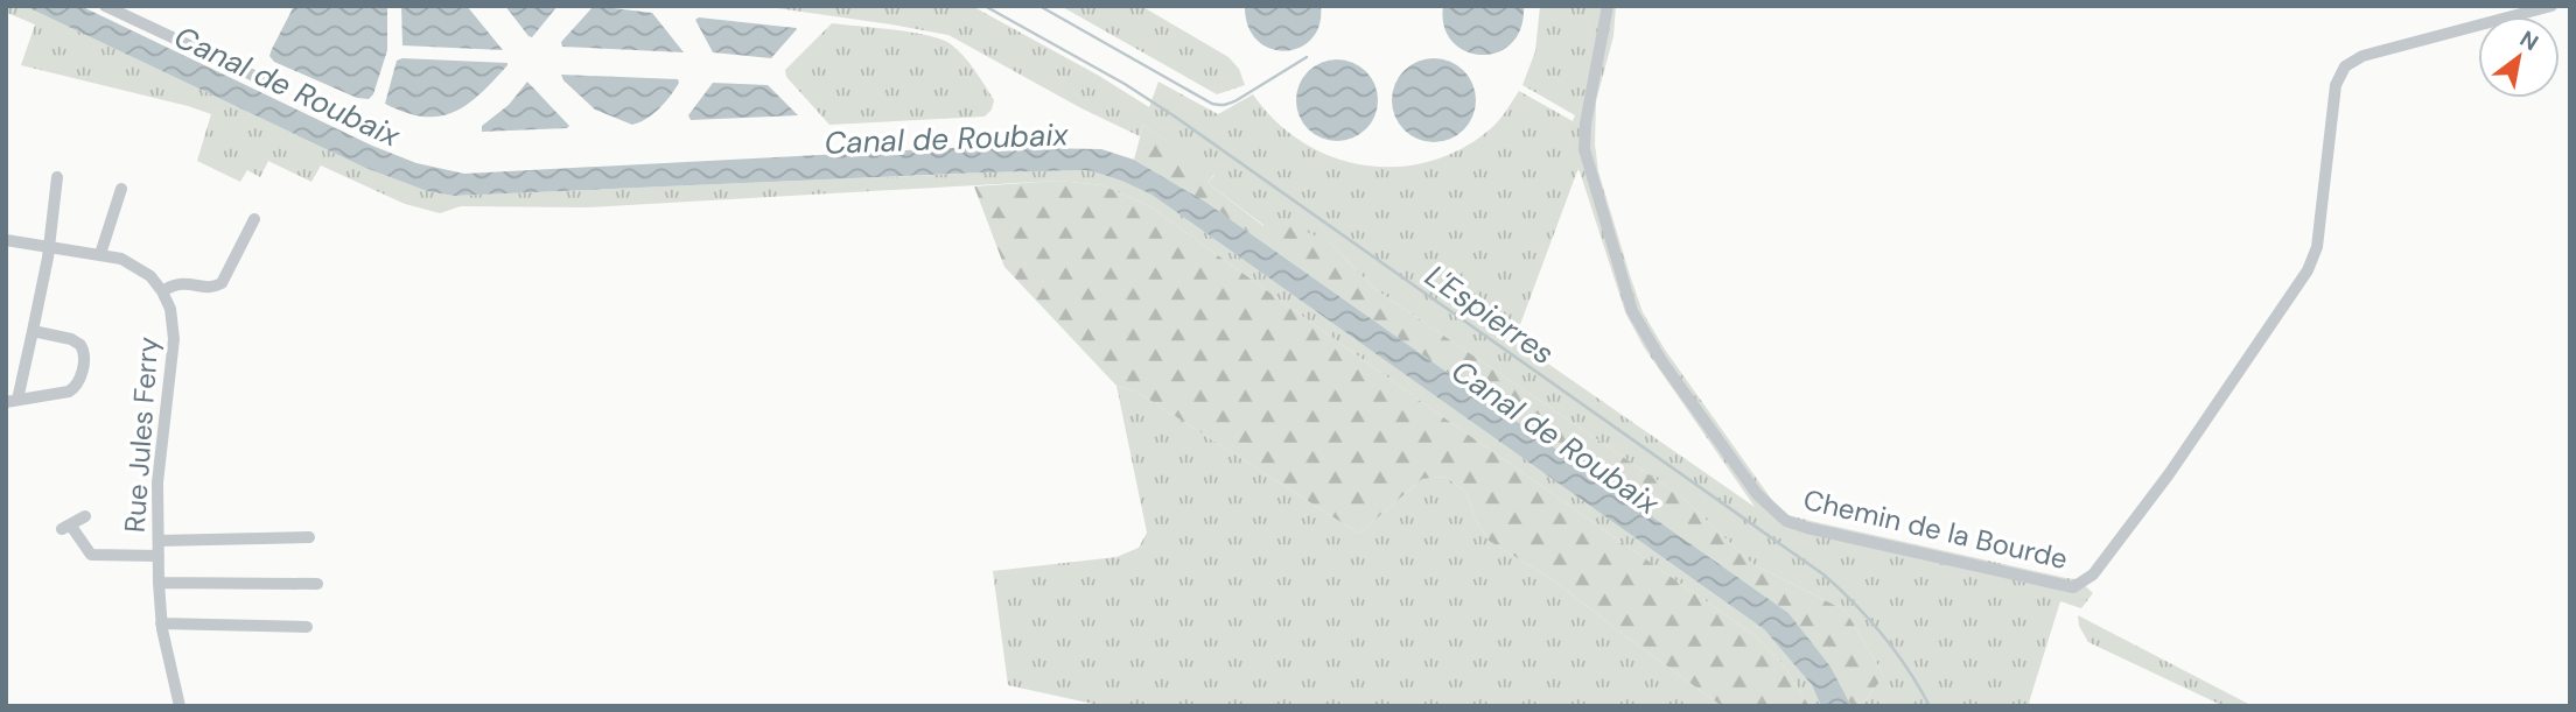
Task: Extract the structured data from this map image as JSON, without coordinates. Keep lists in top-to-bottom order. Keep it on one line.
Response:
{"streets":{"street":["Rue Jules Ferry","Chemin de la Bourde"]},"water":["Canal de Roubaix","L'Espierres"],"north":"top right"}
